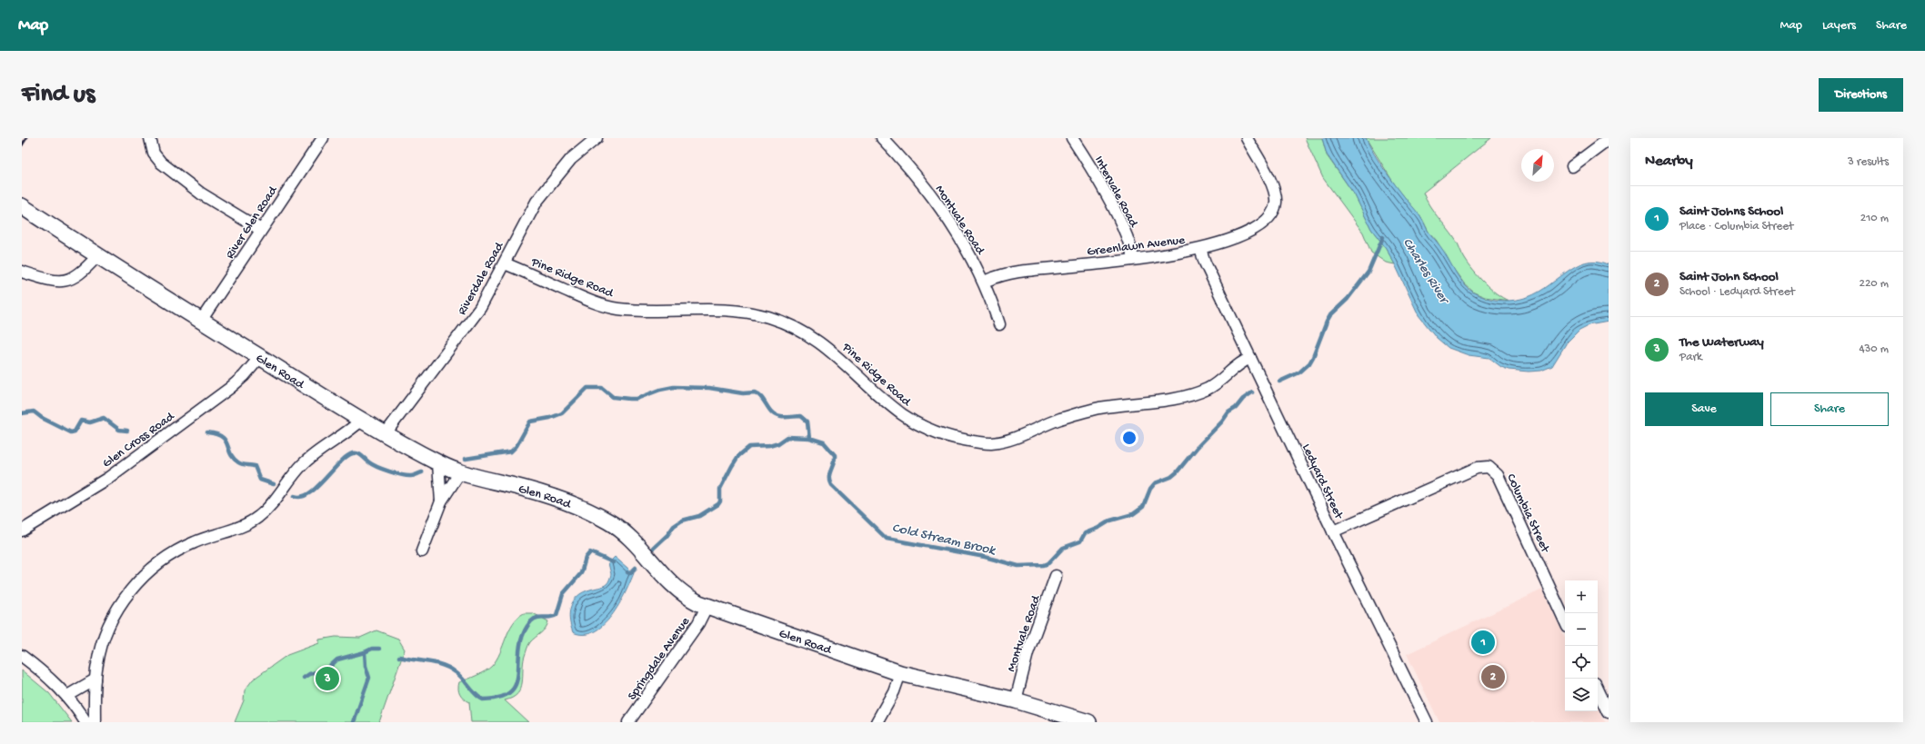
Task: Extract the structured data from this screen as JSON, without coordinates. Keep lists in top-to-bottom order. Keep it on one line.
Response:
{"streets":{"street":["Intervale Road","Montvale Road","River Glen Road","Greenlawn Avenue","Pine Ridge Road","Riverdale Road","Glen Road","Glen Cross Road","Ledyard Street","Columbia Street","Springdale Avenue"]},"crossings":[["Intervale Road","Greenlawn Avenue"],["Montvale Road","Greenlawn Avenue"],["Montvale Road","Glen Road"],["River Glen Road","Glen Road"],["Greenlawn Avenue","Ledyard Street"],["Pine Ridge Road","Riverdale Road"],["Pine Ridge Road","Ledyard Street"],["Riverdale Road","Glen Road"],["Glen Road","Glen Cross Road"],["Glen Road","Springdale Avenue"],["Ledyard Street","Columbia Street"]],"water":["Charles River","Cold Stream Brook"],"north":"top right","page":{"header":"Map","nav":["Map","Layers","Share"],"buttons":["Directions",["Save","Share"]],"title":"Find us","heading":["Nearby","3 results"],"list":[{"mark":"1","name":"Saint Johns School","note":"Place · Columbia Street","value":"210 m"},{"mark":"2","name":"Saint John School","note":"School · Ledyard Street","value":"220 m"},{"mark":"3","name":"The Waterway","note":"Park","value":"430 m"}],"map_buttons":["+","−"],"pins":["1","2","3"]}}
